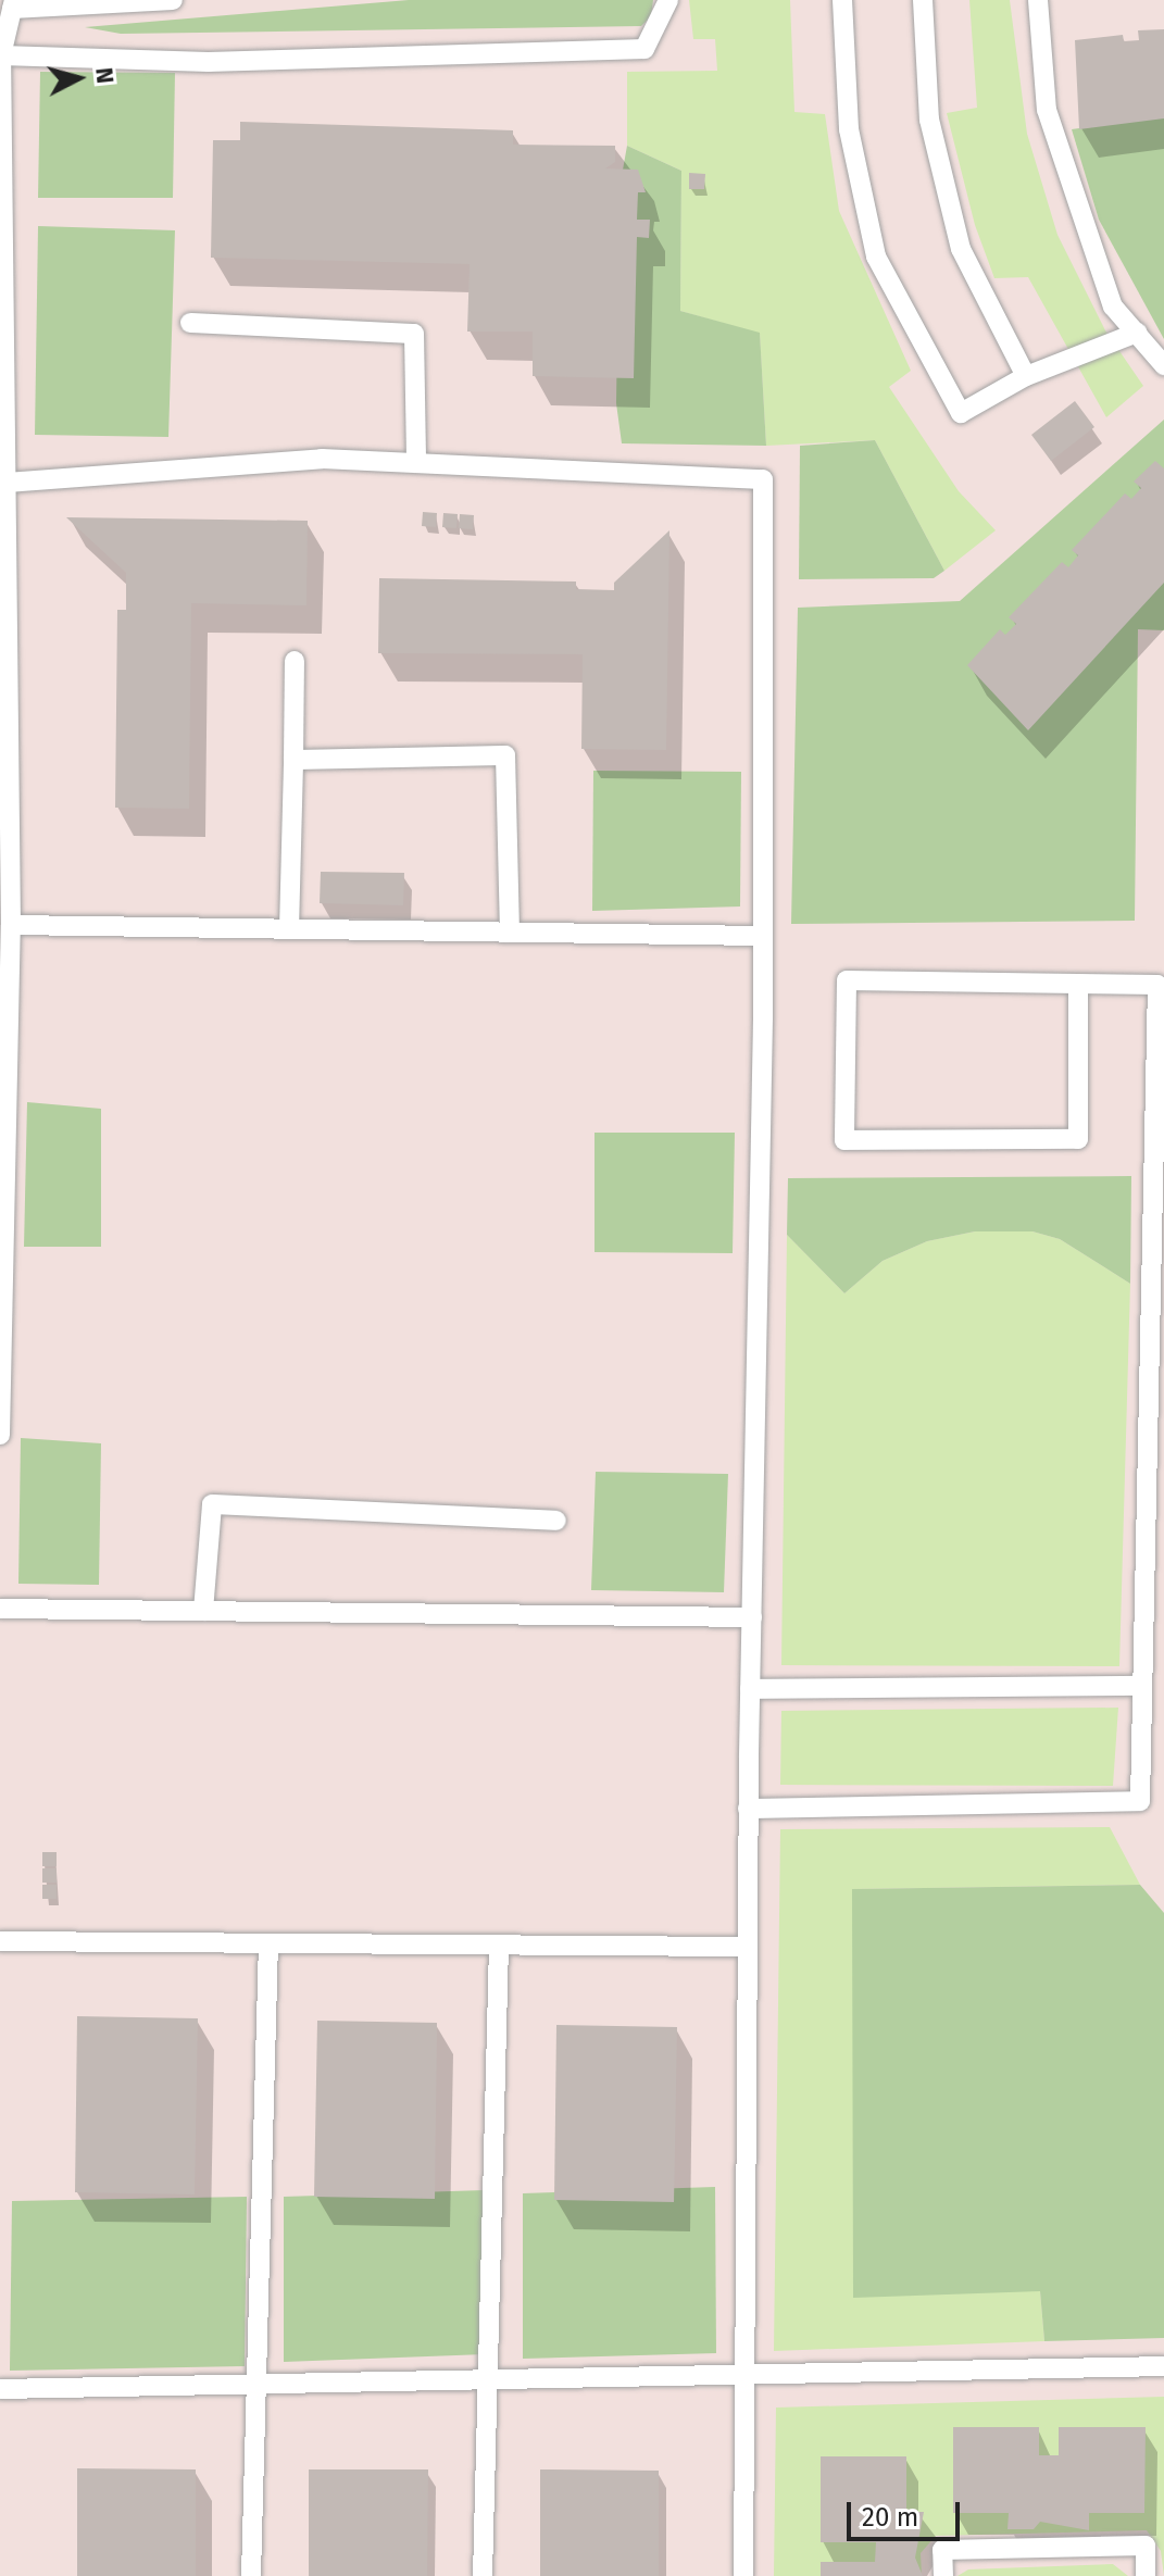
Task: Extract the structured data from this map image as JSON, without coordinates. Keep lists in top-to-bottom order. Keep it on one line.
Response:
{"scale_bar":"20 m","north":"right"}
